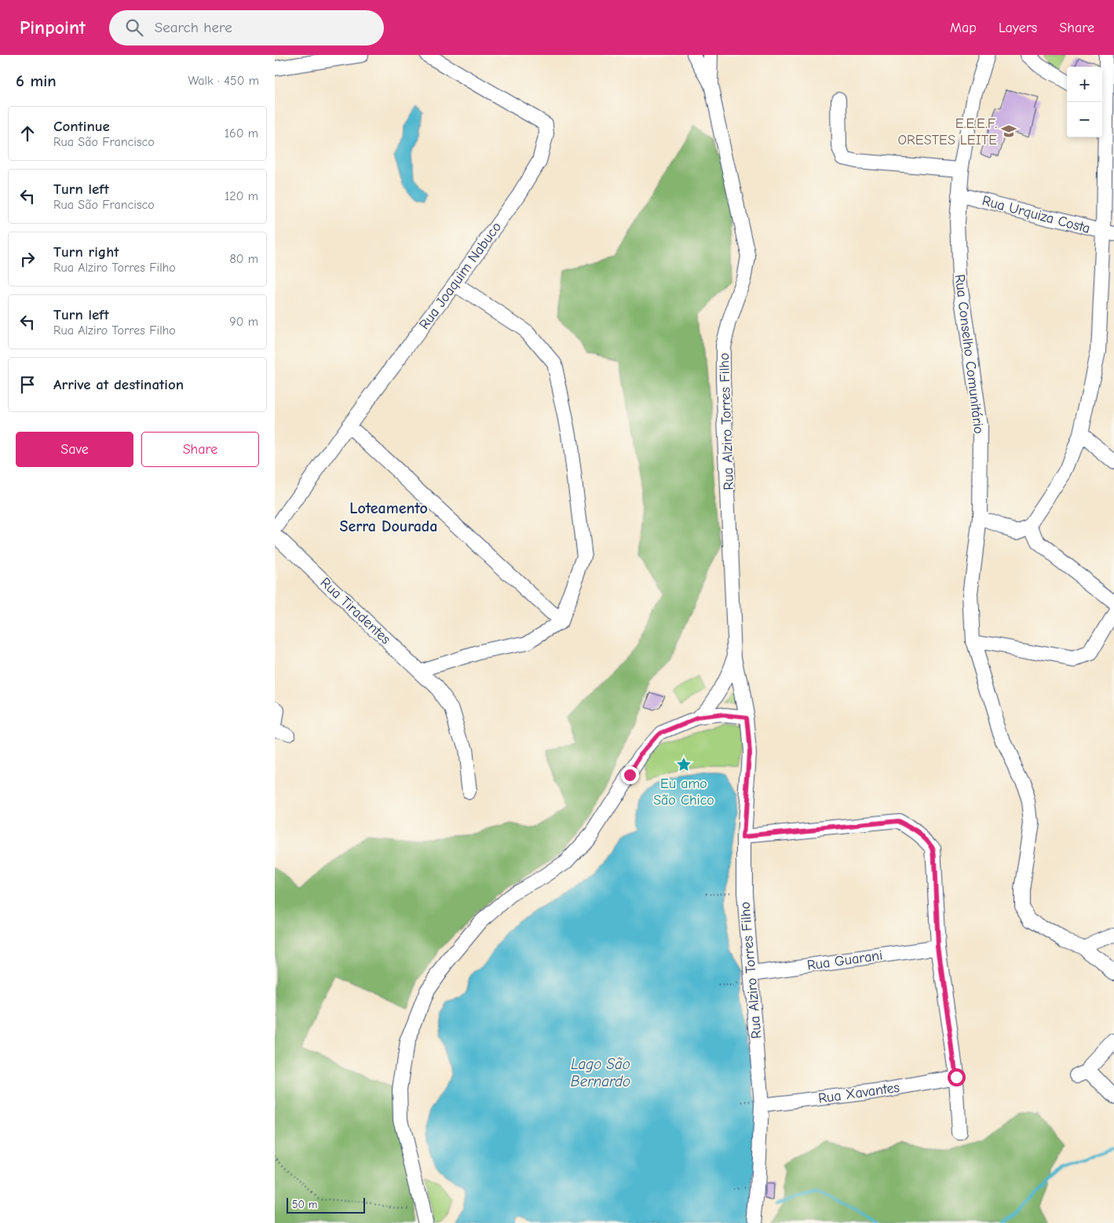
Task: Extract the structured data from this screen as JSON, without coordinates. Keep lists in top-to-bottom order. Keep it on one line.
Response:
{"streets":{"street":["Rua Urquiza Costa","Rua Joaquim Nabuco","Rua Conselho Comunitário","Rua Alziro Torres Filho","Rua Tiradentes","Rua Guarani","Rua Xavantes"]},"crossings":[["Rua Urquiza Costa","Rua Conselho Comunitário"],["Rua Alziro Torres Filho","Rua Guarani"],["Rua Alziro Torres Filho","Rua Xavantes"]],"districts":["Loteamento Serra Dourada"],"water":["Lago São Bernardo"],"places":{"school or university":["E.E.E.F. ORESTES LEITE"],"place":["Eu amo São Chico"]},"scale_bar":"50 m","page":{"header":"Pinpoint","search":"Search here","nav":["Map","Layers","Share"],"heading":["6 min","Walk · 450 m"],"map_buttons":["+","−"],"list":[["Continue","Rua São Francisco","160 m"],["Turn left","Rua São Francisco","120 m"],["Turn right","Rua Alziro Torres Filho","80 m"],["Turn left","Rua Alziro Torres Filho","90 m"],"Arrive at destination"],"buttons":["Save","Share"],"scale":"50 m"}}
